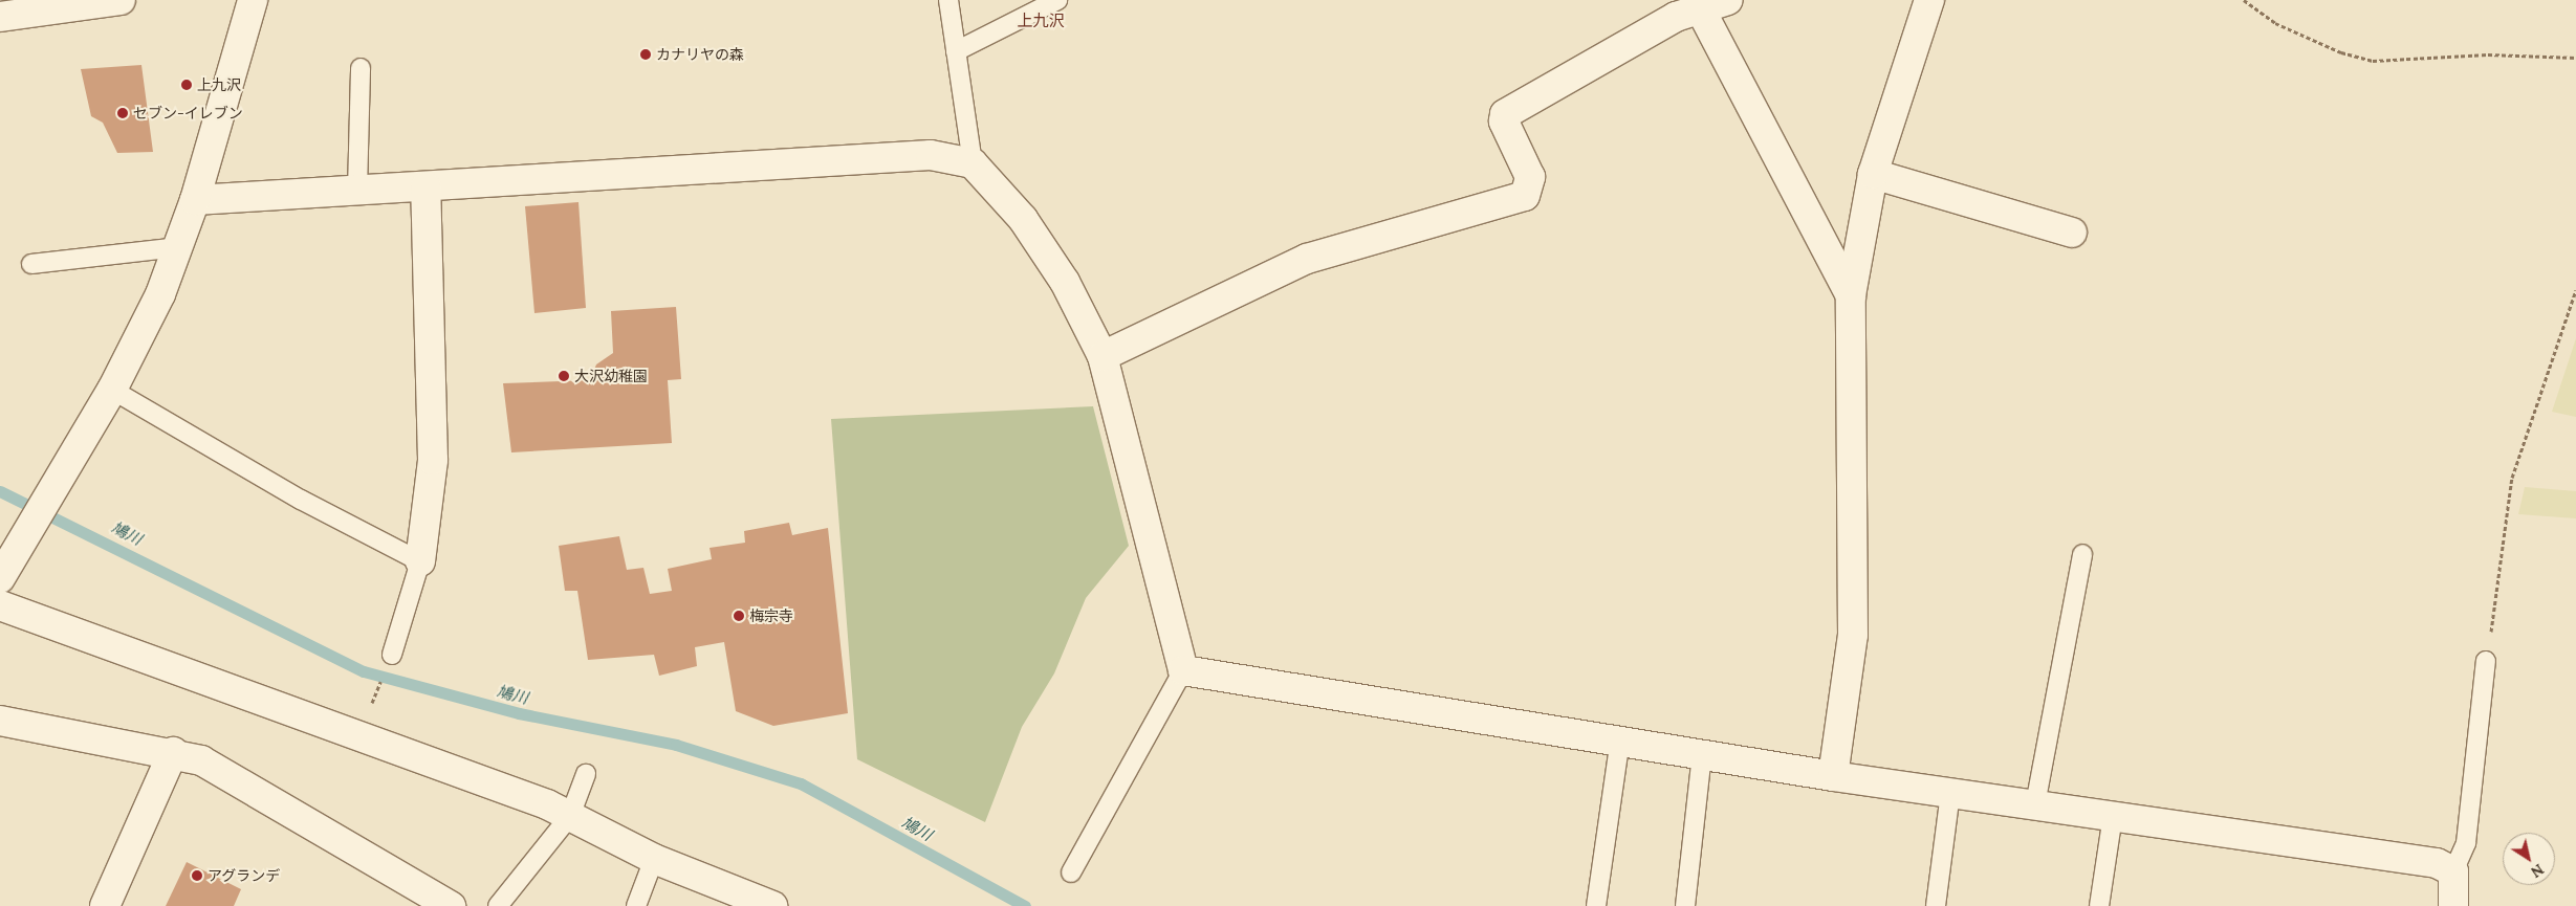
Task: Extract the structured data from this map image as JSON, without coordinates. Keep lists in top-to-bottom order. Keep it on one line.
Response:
{"districts":["上九沢"],"water":["鳩川"],"places":["カナリヤの森","上九沢","セブン-イレブン","大沢幼稚園","梅宗寺","アグランデ"],"north":"bottom right"}
